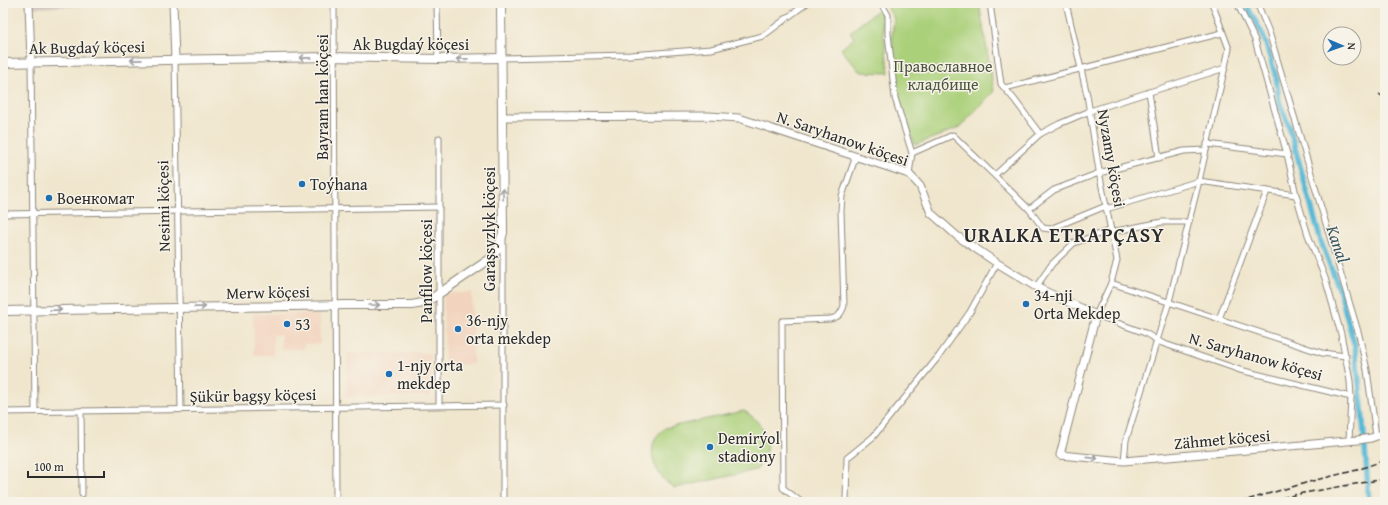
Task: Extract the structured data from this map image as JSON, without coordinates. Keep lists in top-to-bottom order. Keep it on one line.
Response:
{"streets":{"main road":["Ak Bugdaý köçesi","N. Saryhanow köçesi","Nyzamy köçesi","Nesimi köçesi","Garaşsyzlyk köçesi","Merw köçesi","Zähmet köçesi"],"street":["Bayram han köçesi","Panfilow köçesi","Şükür bagşy köçesi"]},"crossings":[["Ak Bugdaý köçesi","Bayram han köçesi"],["Ak Bugdaý köçesi","Nesimi köçesi"],["Ak Bugdaý köçesi","Garaşsyzlyk köçesi"],["Bayram han köçesi","Merw köçesi"],["Bayram han köçesi","Şükür bagşy köçesi"],["N. Saryhanow köçesi","Nyzamy köçesi"],["N. Saryhanow köçesi","Garaşsyzlyk köçesi"],["Nyzamy köçesi","Zähmet köçesi"],["Nesimi köçesi","Merw köçesi"],["Nesimi köçesi","Şükür bagşy köçesi"],["Garaşsyzlyk köçesi","Merw köçesi"],["Garaşsyzlyk köçesi","Şükür bagşy köçesi"],["Panfilow köçesi","Merw köçesi"],["Panfilow köçesi","Şükür bagşy köçesi"]],"one_way":["Ak Bugdaý köçesi","Merw köçesi"],"districts":["URALKA ETRAPÇASY"],"water":["Kanal"],"parks":["Православное кладбище"],"places":["Toýhana","Военкомат","34-nji Orta Mekdep","53","36-njy orta mekdep","1-njy orta mekdep","Demirýol stadiony"],"scale_bar":"100 m","north":"right"}
